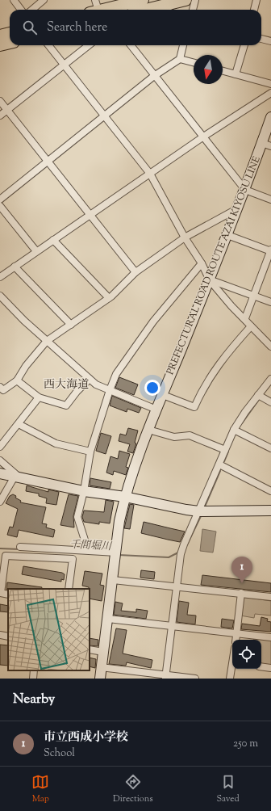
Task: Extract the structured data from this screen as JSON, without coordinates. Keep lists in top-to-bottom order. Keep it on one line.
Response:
{"streets":{"main road":["PREFECTURAL ROAD ROUTE AZAI KIYOSU LINE"]},"districts":["西大海道"],"water":["千間堀川"],"north":"bottom","page":{"search":"Search here","pins":"1","heading":"Nearby","list":[{"mark":"1","name":"市立西成小学校","note":"School","value":"250 m"}],"nav":["Map","Directions","Saved"]}}
